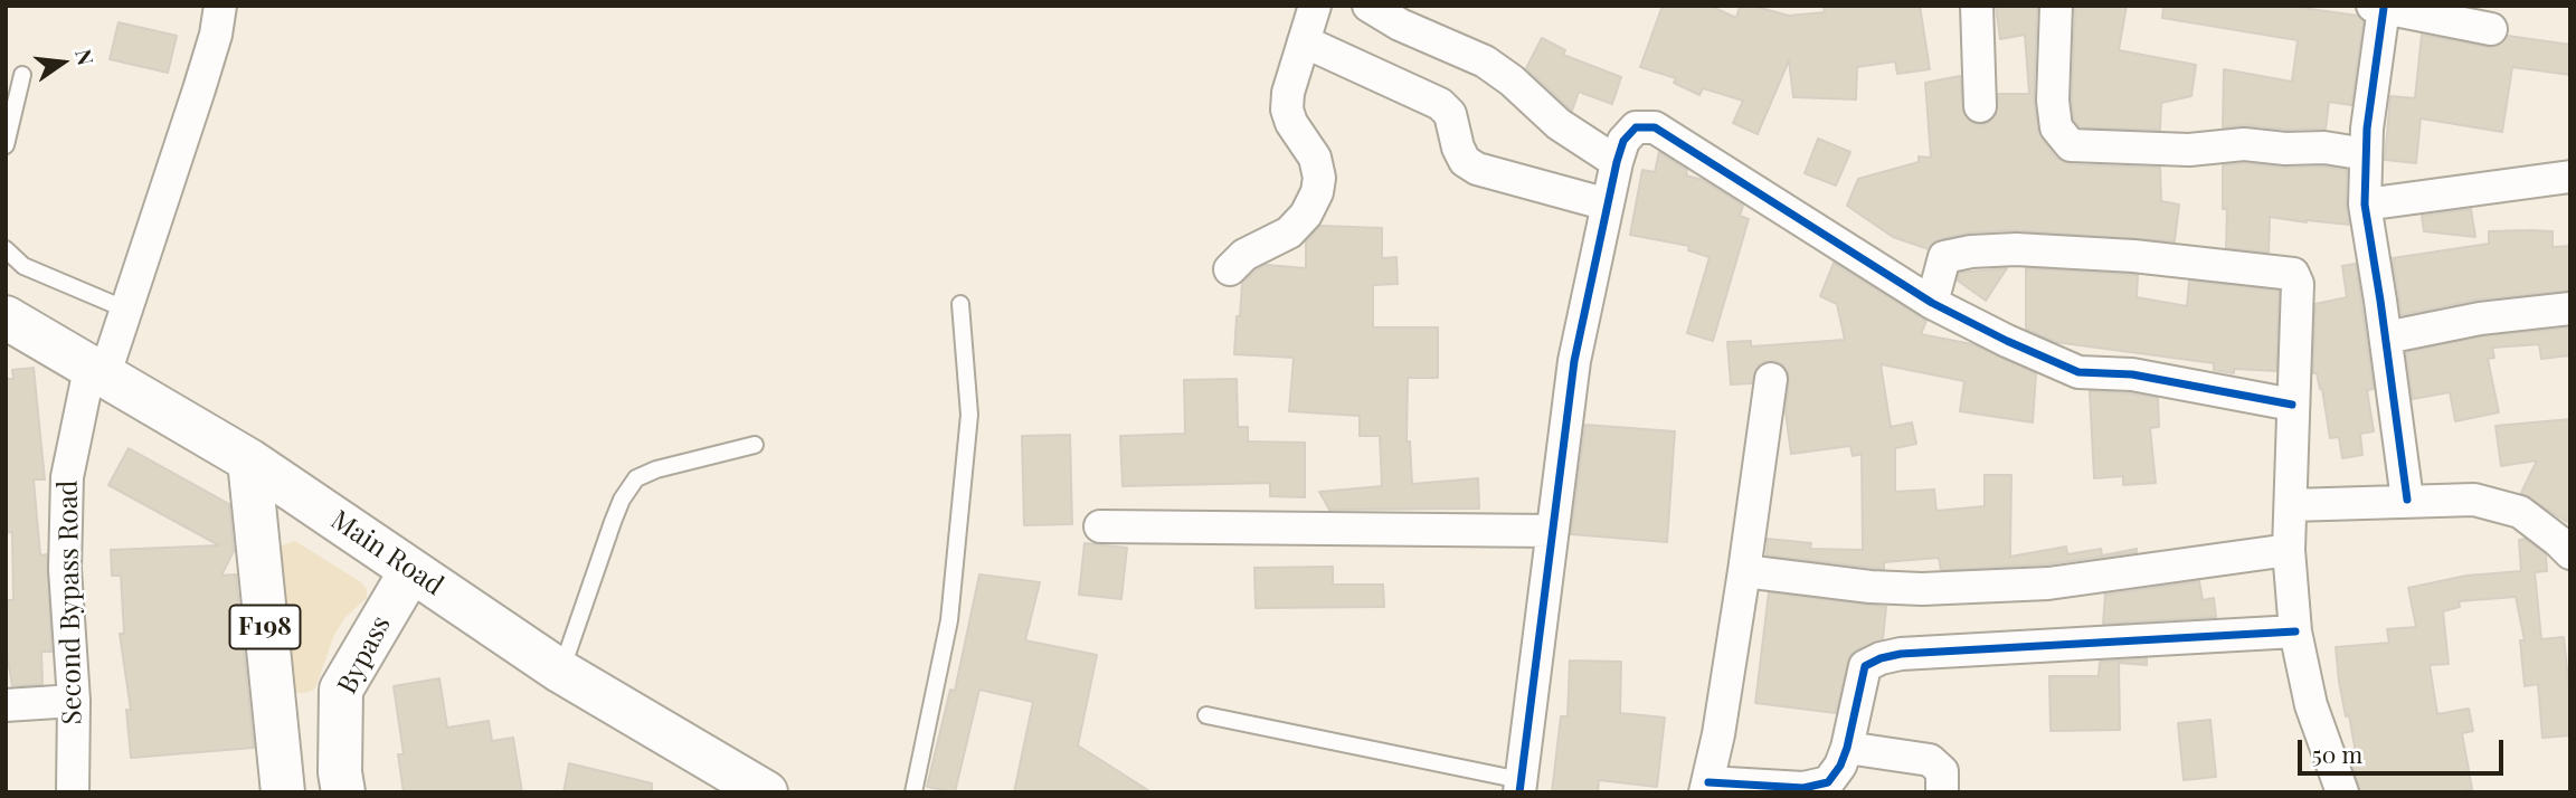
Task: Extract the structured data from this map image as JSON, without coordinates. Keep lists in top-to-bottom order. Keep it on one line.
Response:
{"streets":{"main road":["Main Road","F198","Bypass"],"street":["Second Bypass Road"]},"crossings":[["Main Road","Second Bypass Road"],["Main Road","F198"],["Main Road","Bypass"]],"scale_bar":"50 m","north":"right"}
